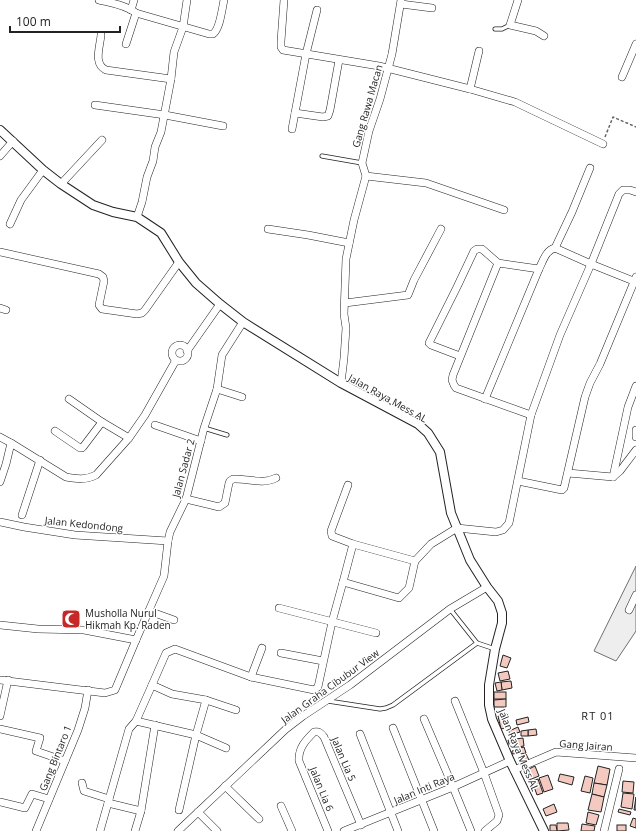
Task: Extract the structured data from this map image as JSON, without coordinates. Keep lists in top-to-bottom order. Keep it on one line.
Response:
{"streets":{"street":["Gang Rawa Macan","Jalan Raya Mess AL","Jalan Sadar 2","Jalan Kedondong","Jalan Graha Cibubur View","Gang Jairan","Gang Bintaro 1","Jalan Lia 5","Jalan Inti Raya","Jalan Lia 6"]},"crossings":[["Jalan Raya Mess AL","Jalan Sadar 2"],["Jalan Raya Mess AL","Jalan Graha Cibubur View"],["Jalan Raya Mess AL","Gang Jairan"],["Jalan Raya Mess AL","Jalan Inti Raya"],["Jalan Sadar 2","Jalan Kedondong"],["Jalan Sadar 2","Gang Bintaro 1"],["Jalan Lia 5","Jalan Inti Raya"],["Jalan Lia 5","Jalan Lia 6"]],"districts":["RT 01"],"places":{"mosque":["Musholla Nurul Hikmah Kp. Raden"]},"scale_bar":"100 m"}
